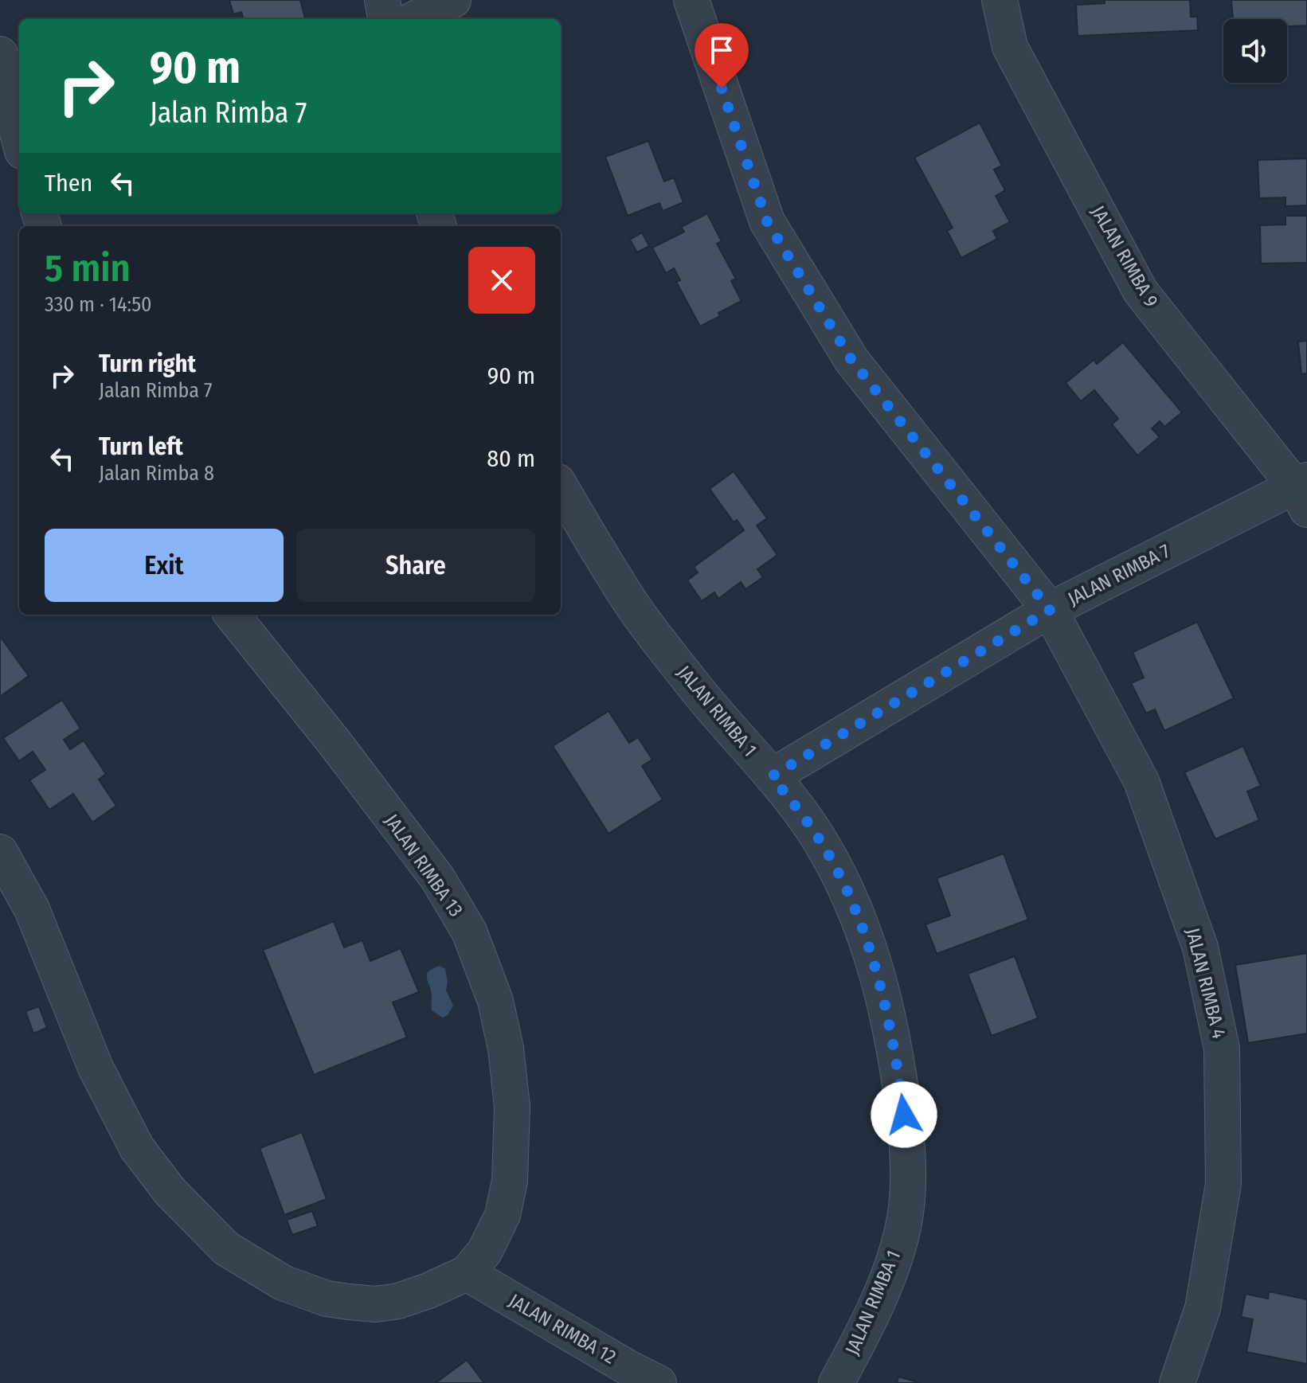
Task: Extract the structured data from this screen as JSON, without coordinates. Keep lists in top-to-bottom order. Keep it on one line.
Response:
{"streets":{"street":["JALAN RIMBA 9","JALAN RIMBA 7","JALAN RIMBA 1","JALAN RIMBA 13","JALAN RIMBA 4","JALAN RIMBA 12"]},"crossings":[["JALAN RIMBA 9","JALAN RIMBA 7"],["JALAN RIMBA 7","JALAN RIMBA 1"],["JALAN RIMBA 7","JALAN RIMBA 4"],["JALAN RIMBA 13","JALAN RIMBA 12"]],"page":{"turn":["90 m","Jalan Rimba 7"],"then":"Then","heading":["5 min","330 m · 14:50"],"list":[{"name":"Turn right","note":"Jalan Rimba 7","value":"90 m"},{"name":"Turn left","note":"Jalan Rimba 8","value":"80 m"}],"buttons":["Exit","Share"]}}
